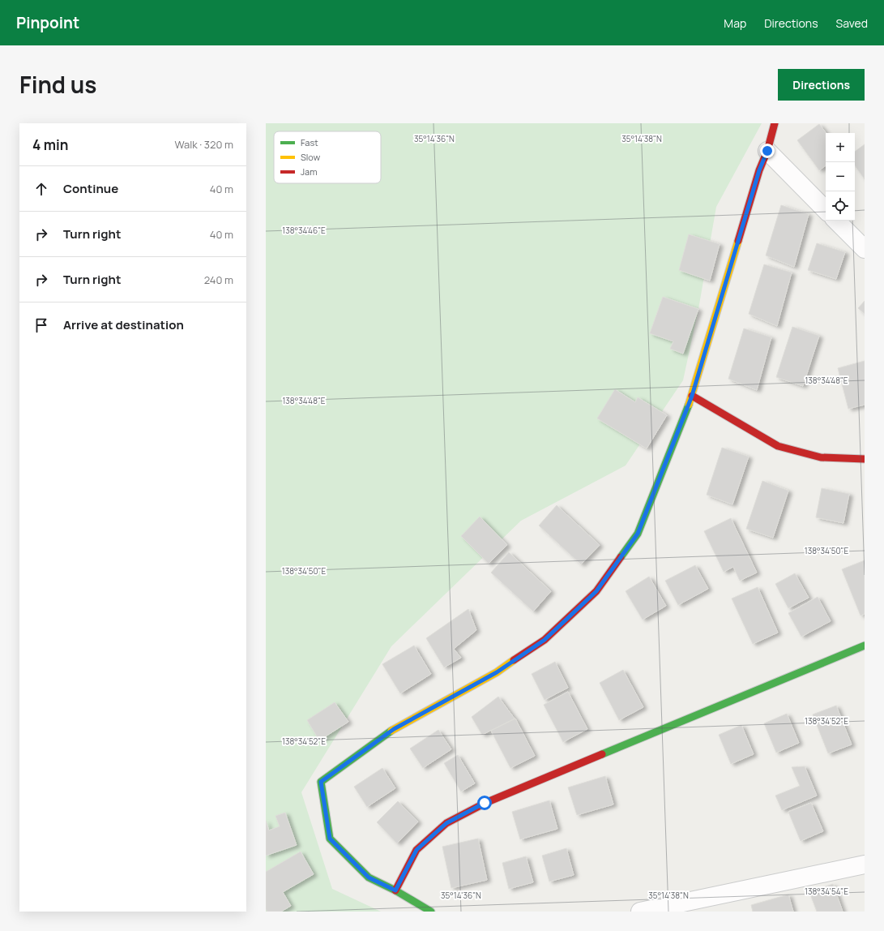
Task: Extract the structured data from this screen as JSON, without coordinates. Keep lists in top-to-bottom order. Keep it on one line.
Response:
{"legend":["Fast","Slow","Jam"],"page":{"header":"Pinpoint","nav":["Map","Directions","Saved"],"title":"Find us","buttons":"Directions","heading":["4 min","Walk · 320 m"],"map_buttons":["+","−"],"list":[["Continue","40 m"],["Turn right","40 m"],["Turn right","240 m"],"Arrive at destination"]},"coordinates":["35°14'36\"N","35°14'38\"N","138°34'46\"E","138°34'48\"E","138°34'50\"E","138°34'52\"E","138°34'54\"E"]}
